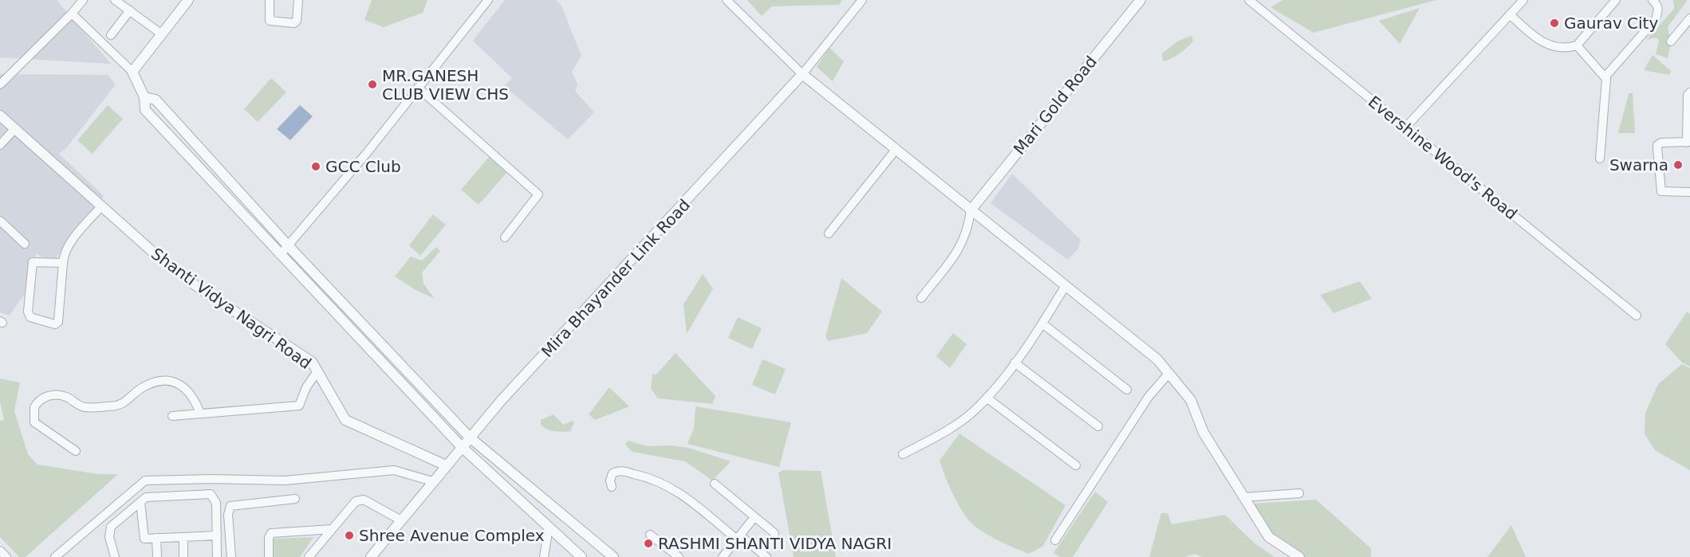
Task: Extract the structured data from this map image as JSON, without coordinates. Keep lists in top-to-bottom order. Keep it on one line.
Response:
{"streets":{"street":["Mari Gold Road","Evershine Wood's Road","Mira Bhayander Link Road","Shanti Vidya Nagri Road"]},"crossings":[["Mira Bhayander Link Road","Shanti Vidya Nagri Road"]],"places":["Gaurav City","MR.GANESH CLUB VIEW CHS","Swarna","GCC Club","Shree Avenue Complex","RASHMI SHANTI VIDYA NAGRI"]}
